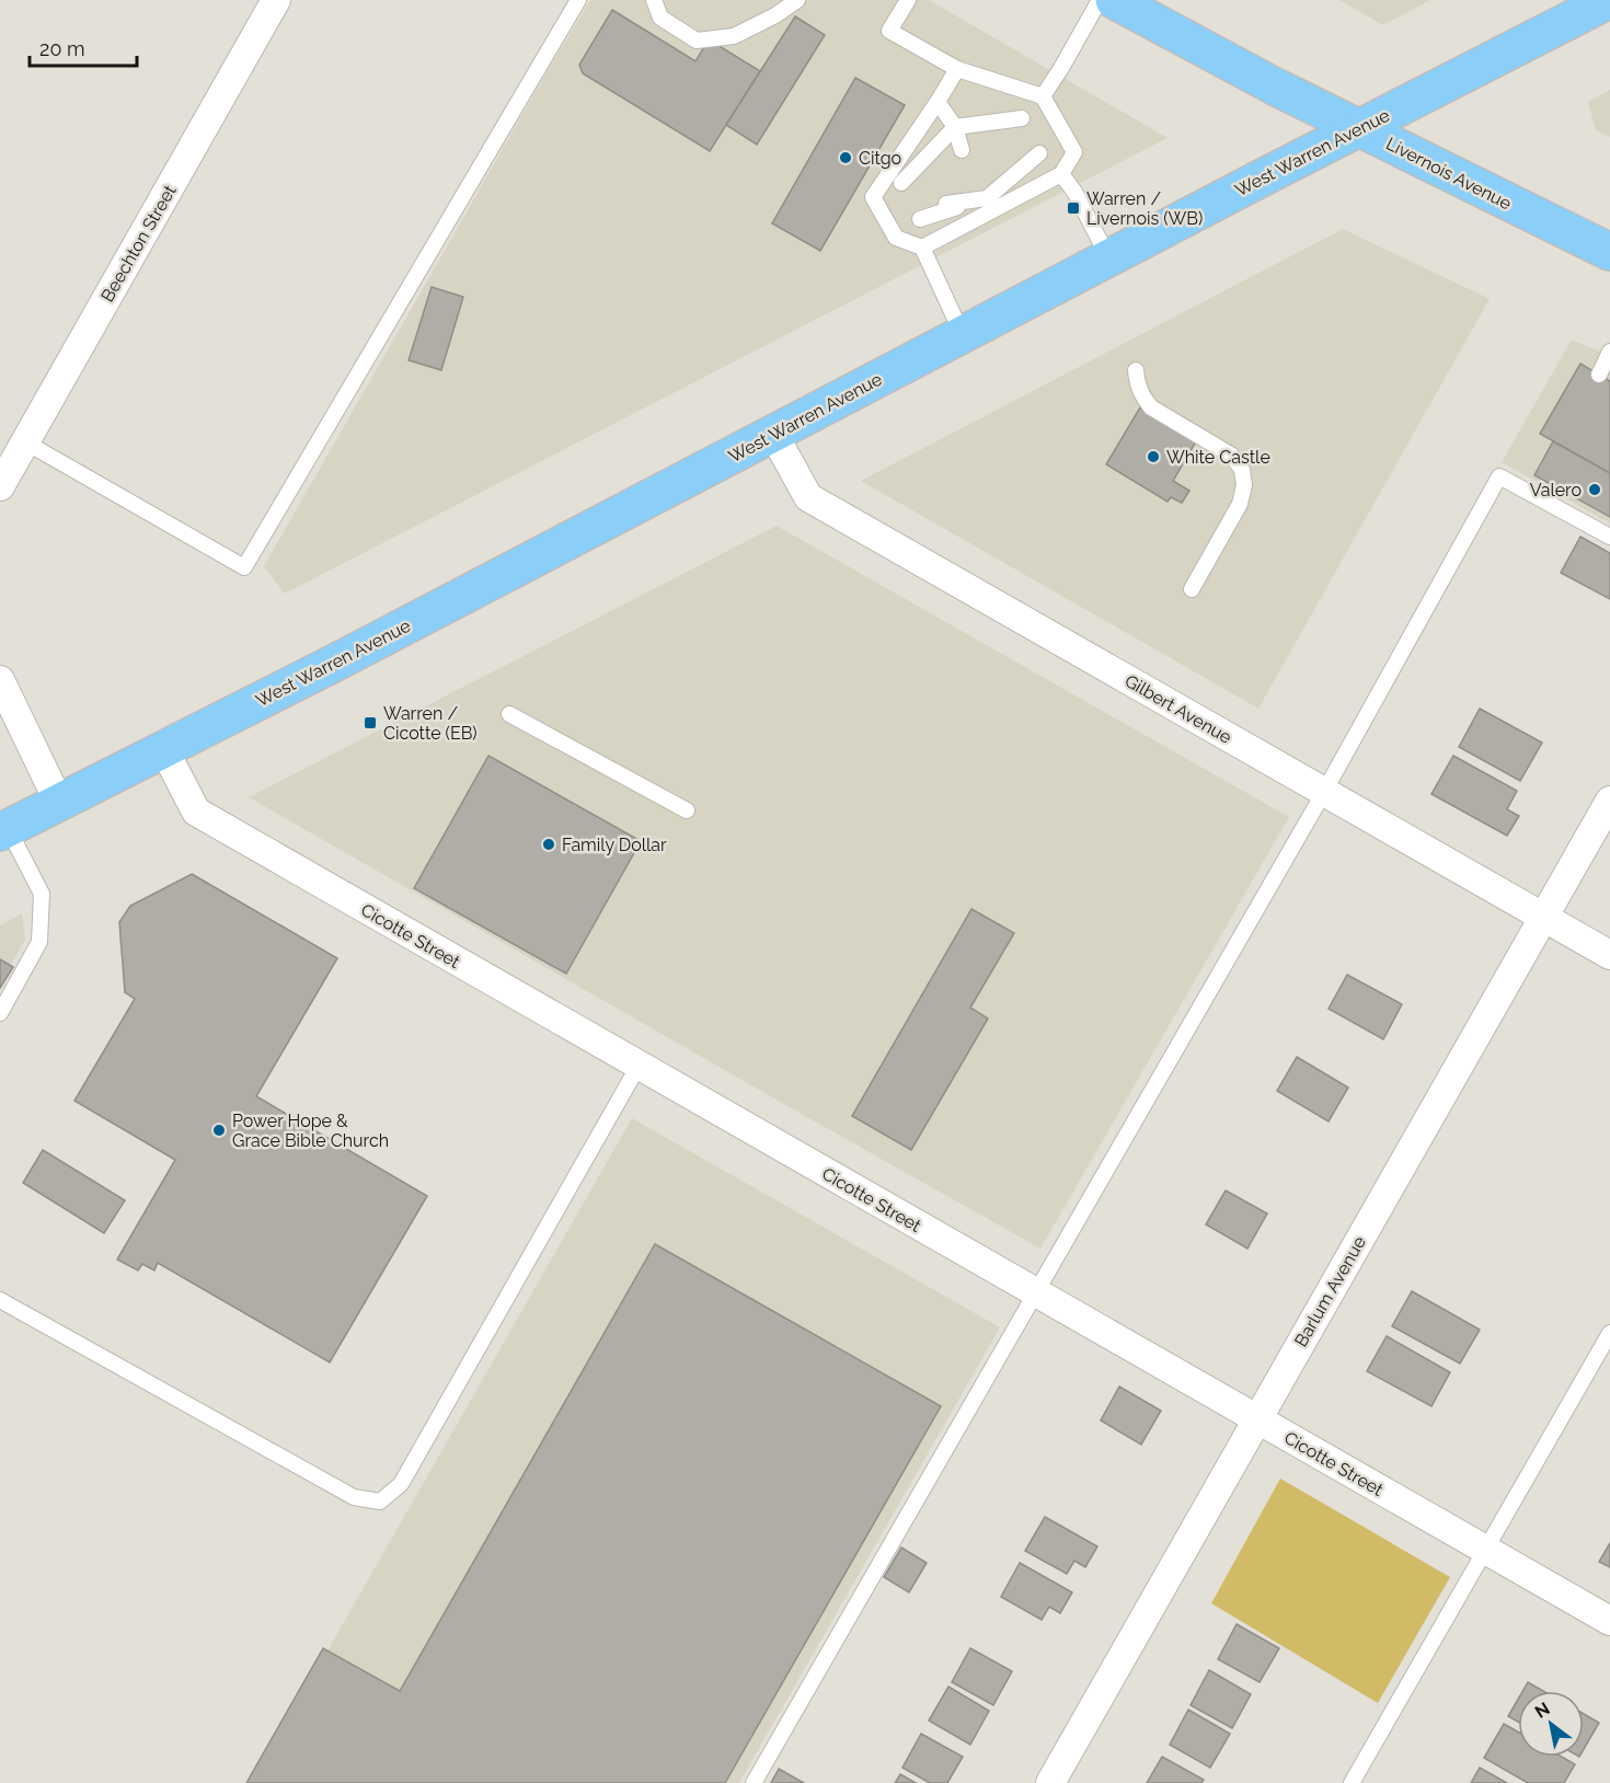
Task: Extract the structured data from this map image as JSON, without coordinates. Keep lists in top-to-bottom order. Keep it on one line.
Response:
{"streets":{"main road":["West Warren Avenue","Livernois Avenue"],"street":["Beechton Street","Gilbert Avenue","Cicotte Street","Barlum Avenue"]},"crossings":[["West Warren Avenue","Livernois Avenue"],["West Warren Avenue","Gilbert Avenue"],["West Warren Avenue","Cicotte Street"],["Gilbert Avenue","Barlum Avenue"],["Cicotte Street","Barlum Avenue"]],"places":{"other":["Citgo","White Castle","Valero","Family Dollar","Power Hope & Grace Bible Church"],"transit":["Warren / Livernois (WB)","Warren / Cicotte (EB)"]},"scale_bar":"20 m","north":"top left"}
